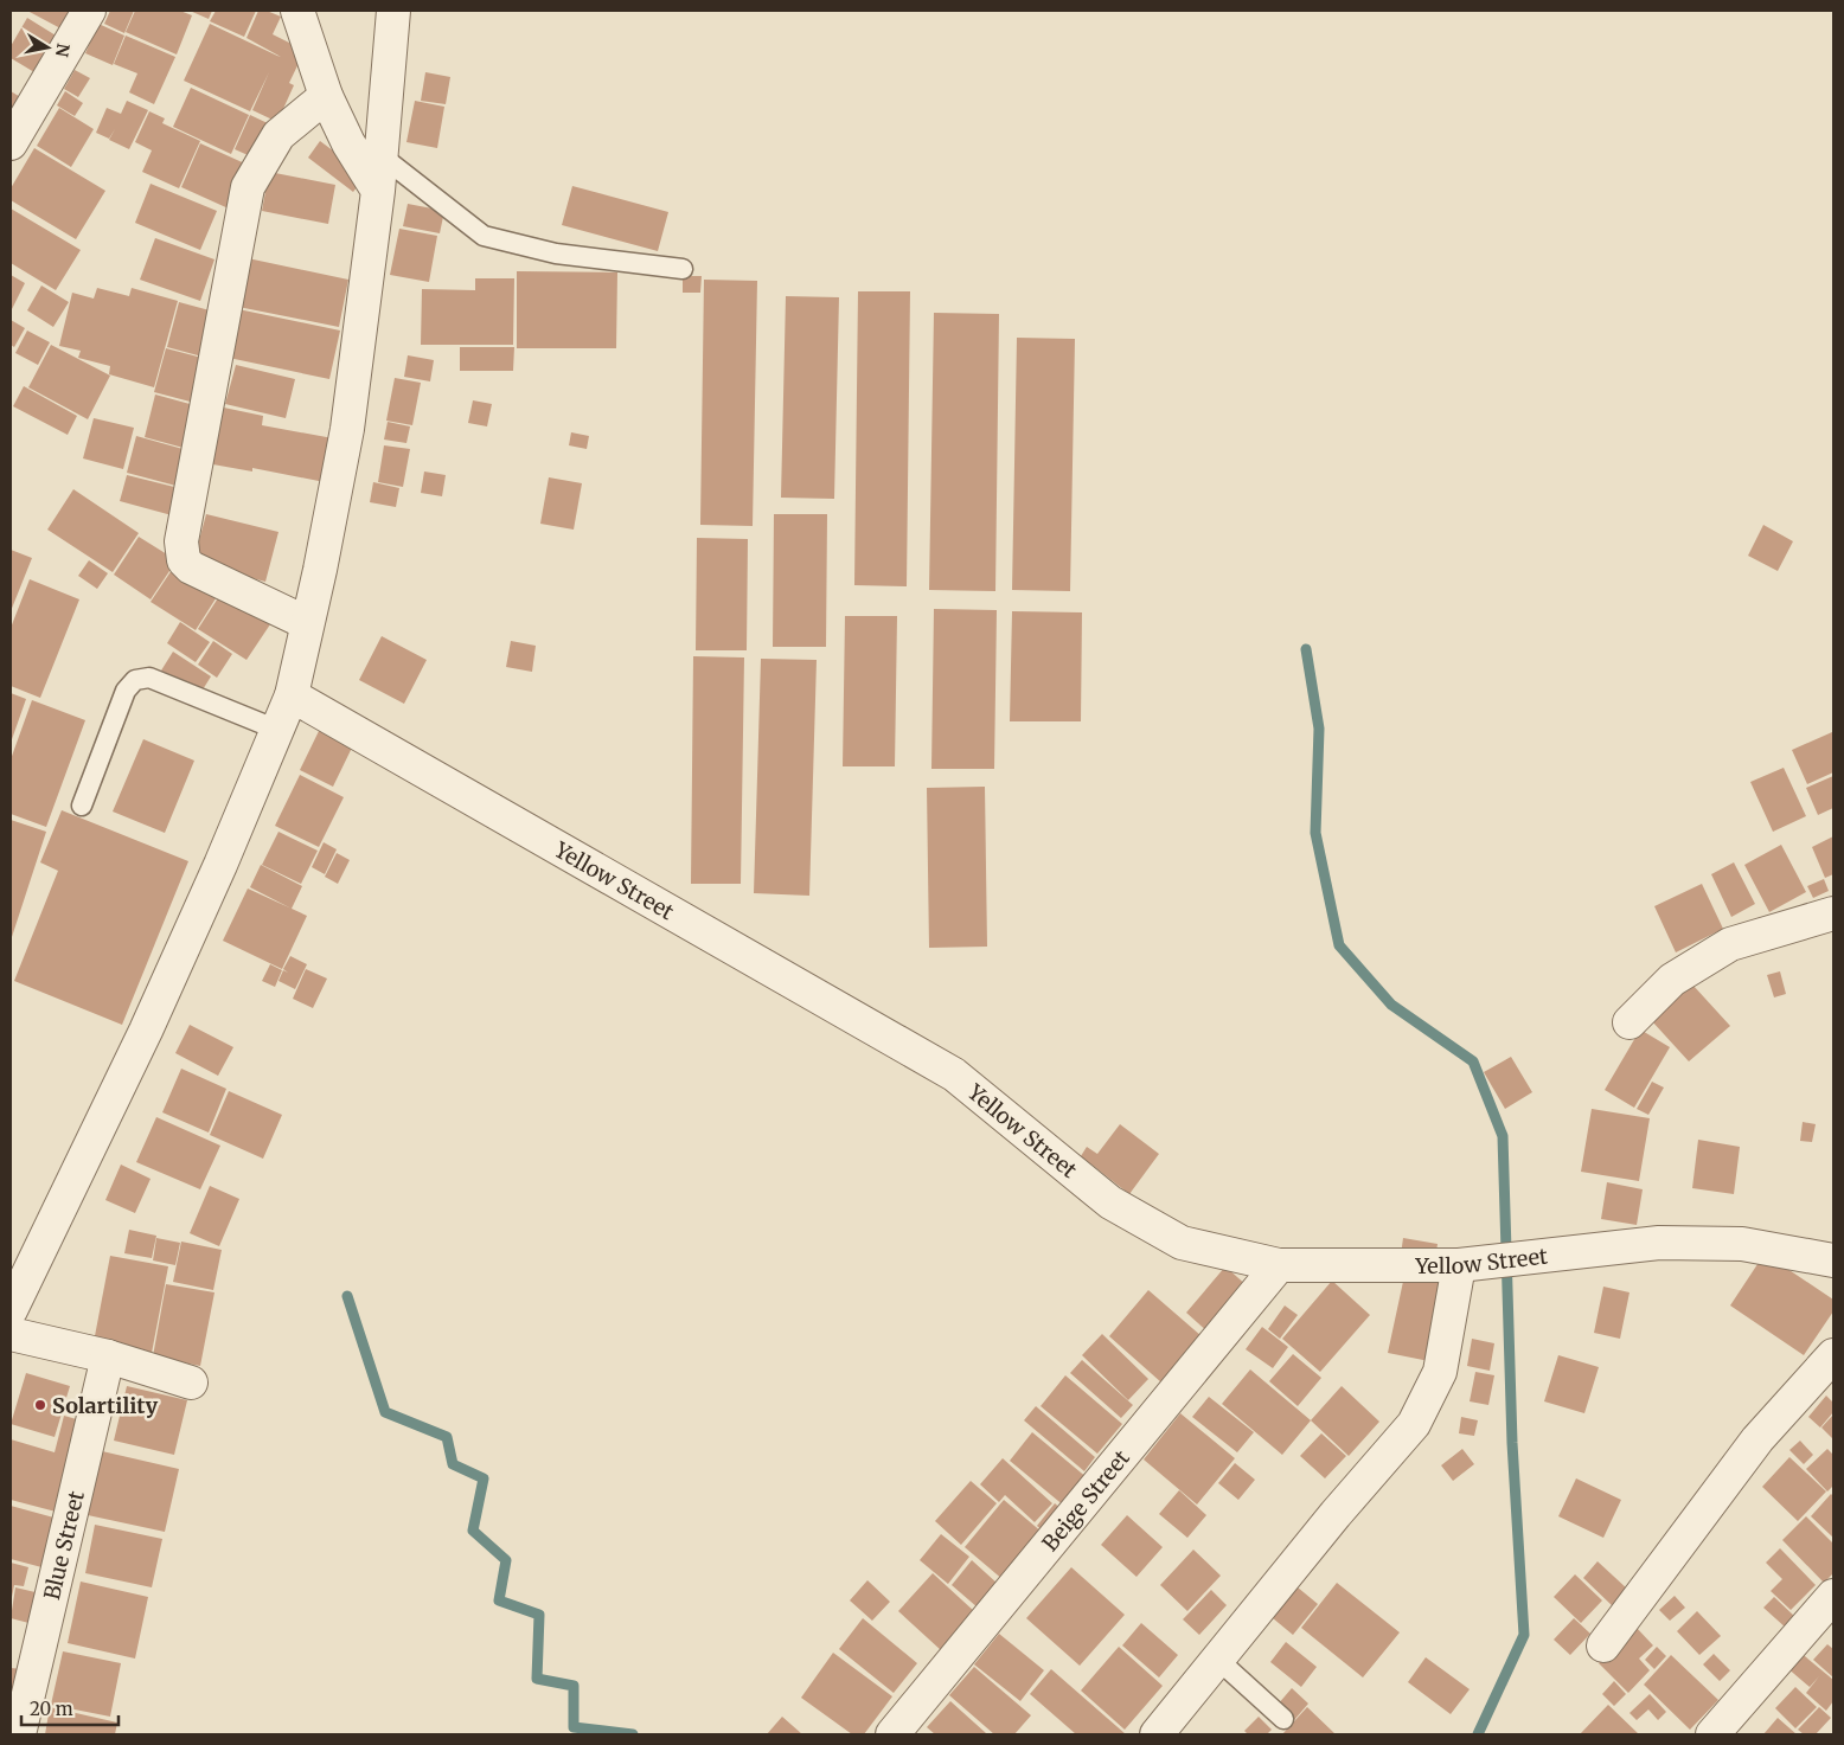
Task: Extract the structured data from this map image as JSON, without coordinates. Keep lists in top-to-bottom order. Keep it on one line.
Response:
{"streets":{"street":["Yellow Street","Beige Street","Blue Street"]},"crossings":[["Yellow Street","Beige Street"]],"places":["Solartility"],"scale_bar":"20 m","north":"right"}
